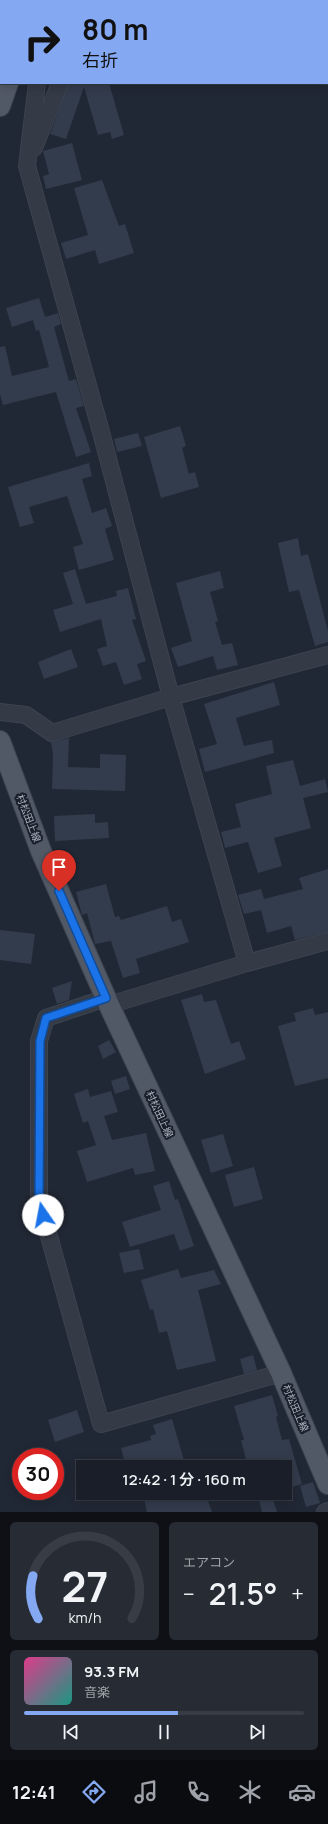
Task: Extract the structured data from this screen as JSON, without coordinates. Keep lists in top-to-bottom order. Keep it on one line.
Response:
{"streets":{"main road":["村松田上線"]},"page":{"turn":["80 m","右折"],"limit":"30","trip":"12:42 · 1 分 · 160 m","tile":"エアコン","heat":["−","21.5°","+"],"song":["93.3 FM","音楽"],"tabs":"12:41","gauge":["27","km/h"]}}
